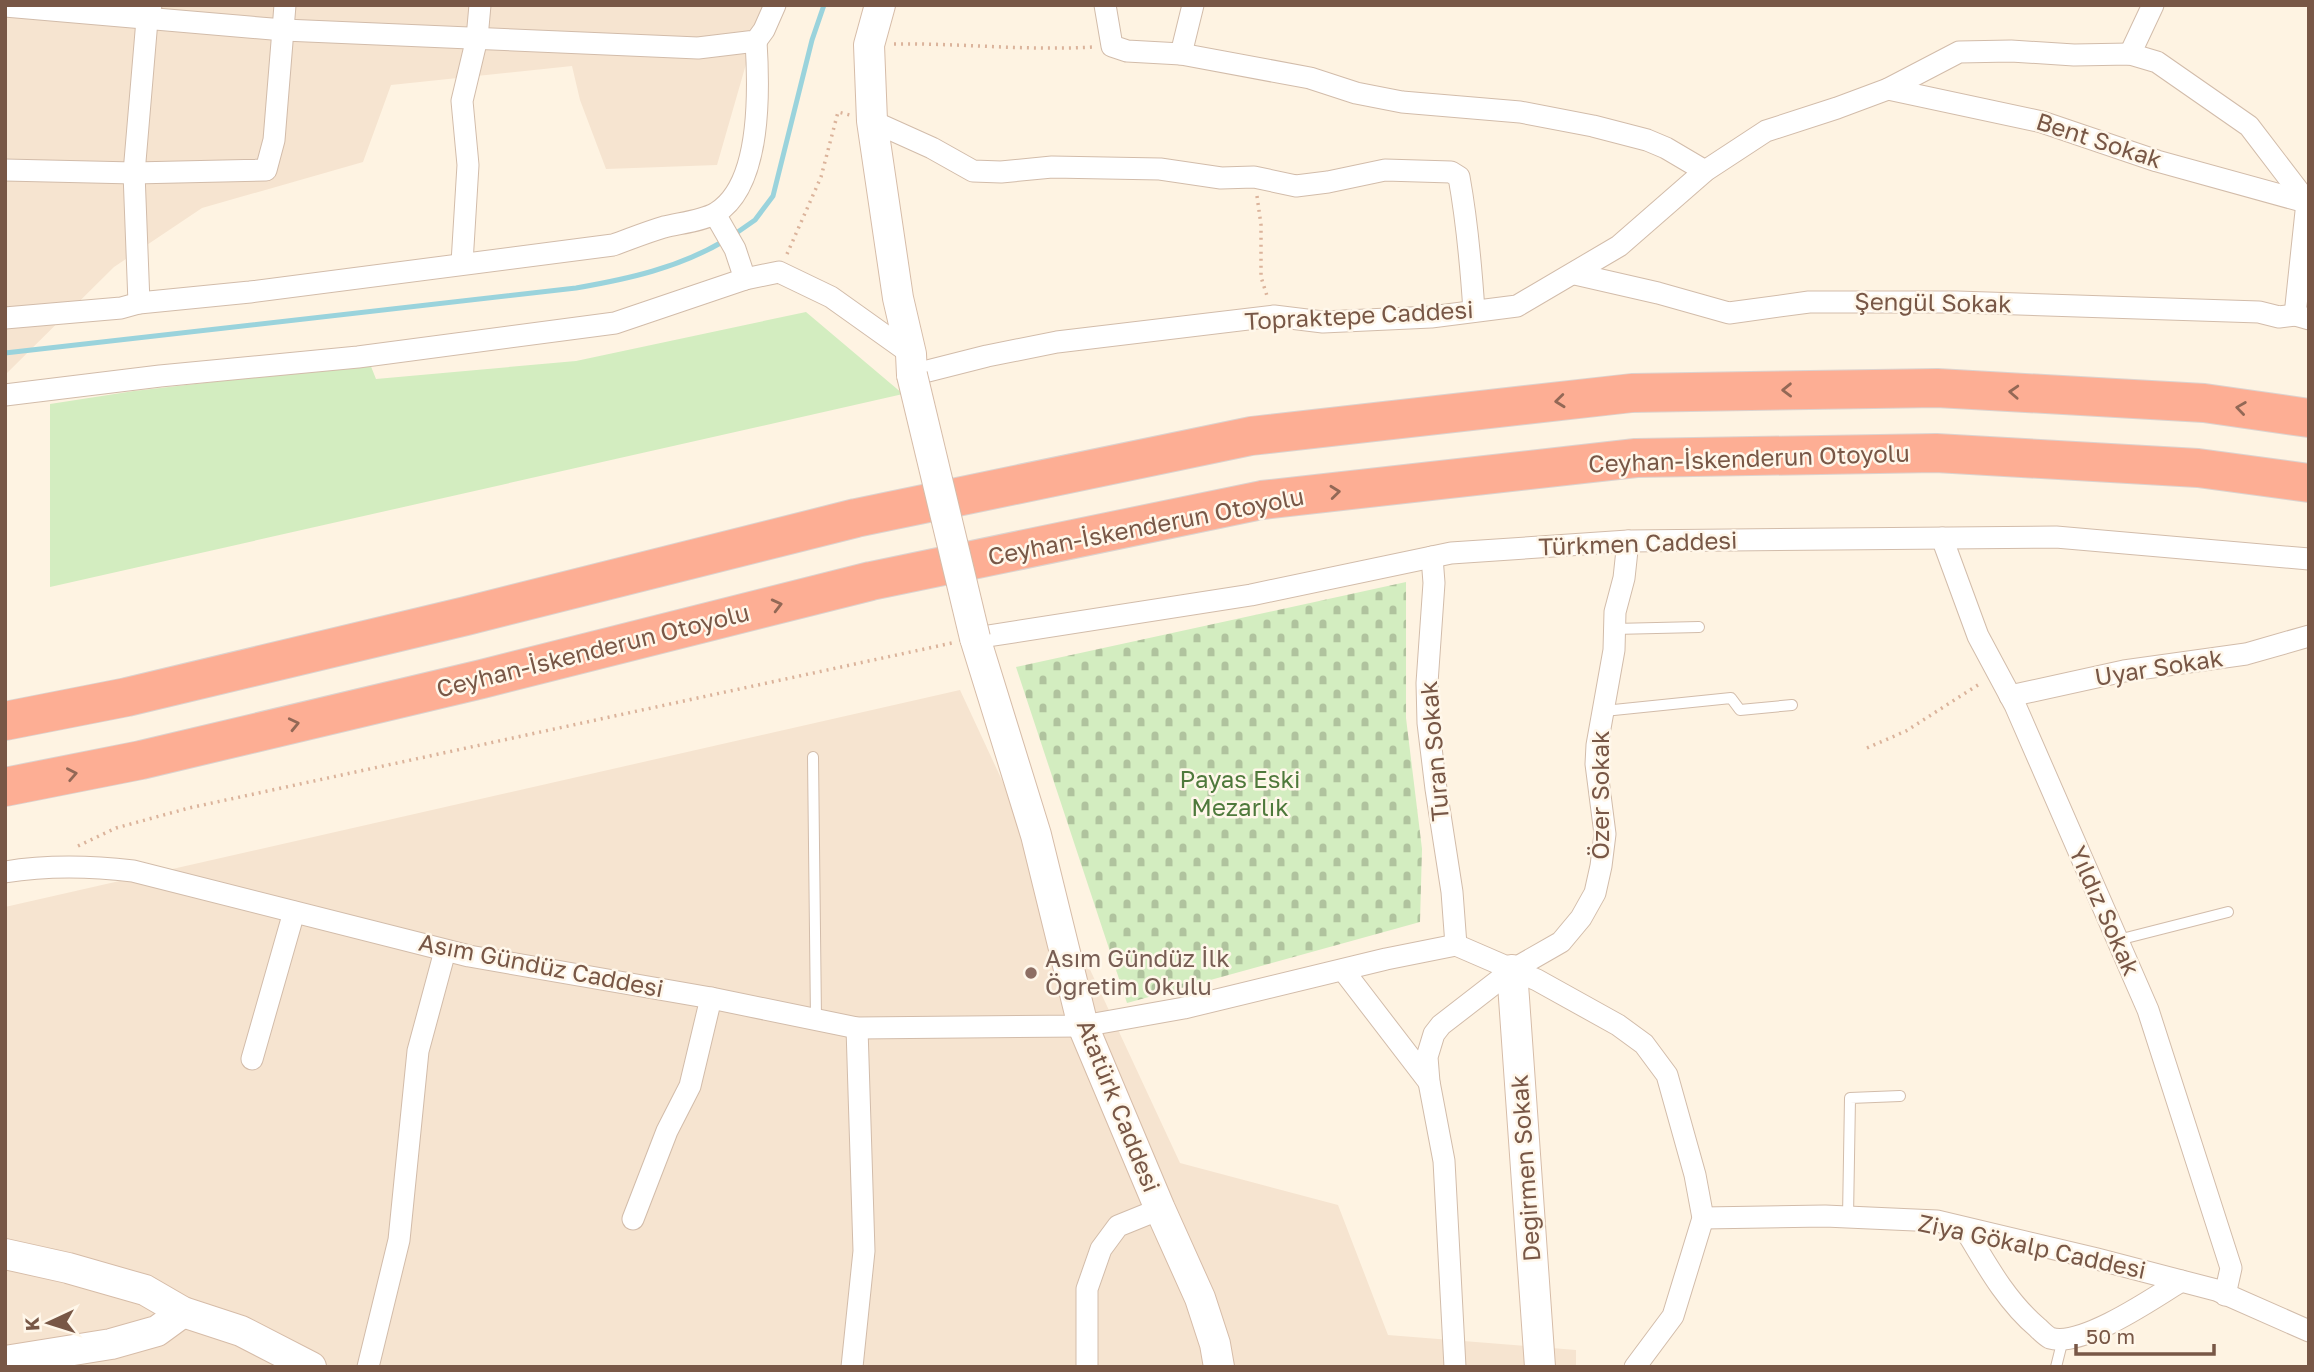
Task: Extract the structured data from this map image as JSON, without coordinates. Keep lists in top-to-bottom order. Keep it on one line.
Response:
{"streets":{"highway":["Ceyhan-İskenderun Otoyolu"],"street":["Bent Sokak","Şengül Sokak","Topraktepe Caddesi","Türkmen Caddesi","Uyar Sokak","Turan Sokak","Özer Sokak","Yıldız Sokak","Asım Gündüz Caddesi","Atatürk Caddesi","Değirmen Sokak","Ziya Gökalp Caddesi"]},"crossings":[["Bent Sokak","Topraktepe Caddesi"],["Şengül Sokak","Topraktepe Caddesi"],["Topraktepe Caddesi","Atatürk Caddesi"],["Türkmen Caddesi","Turan Sokak"],["Türkmen Caddesi","Özer Sokak"],["Türkmen Caddesi","Yıldız Sokak"],["Türkmen Caddesi","Atatürk Caddesi"],["Uyar Sokak","Yıldız Sokak"],["Turan Sokak","Asım Gündüz Caddesi"],["Özer Sokak","Değirmen Sokak"],["Yıldız Sokak","Ziya Gökalp Caddesi"],["Asım Gündüz Caddesi","Atatürk Caddesi"]],"parks":["Payas Eski Mezarlık"],"places":["Asım Gündüz İlk Öğretim Okulu"],"scale_bar":"50 m","north":"left"}
